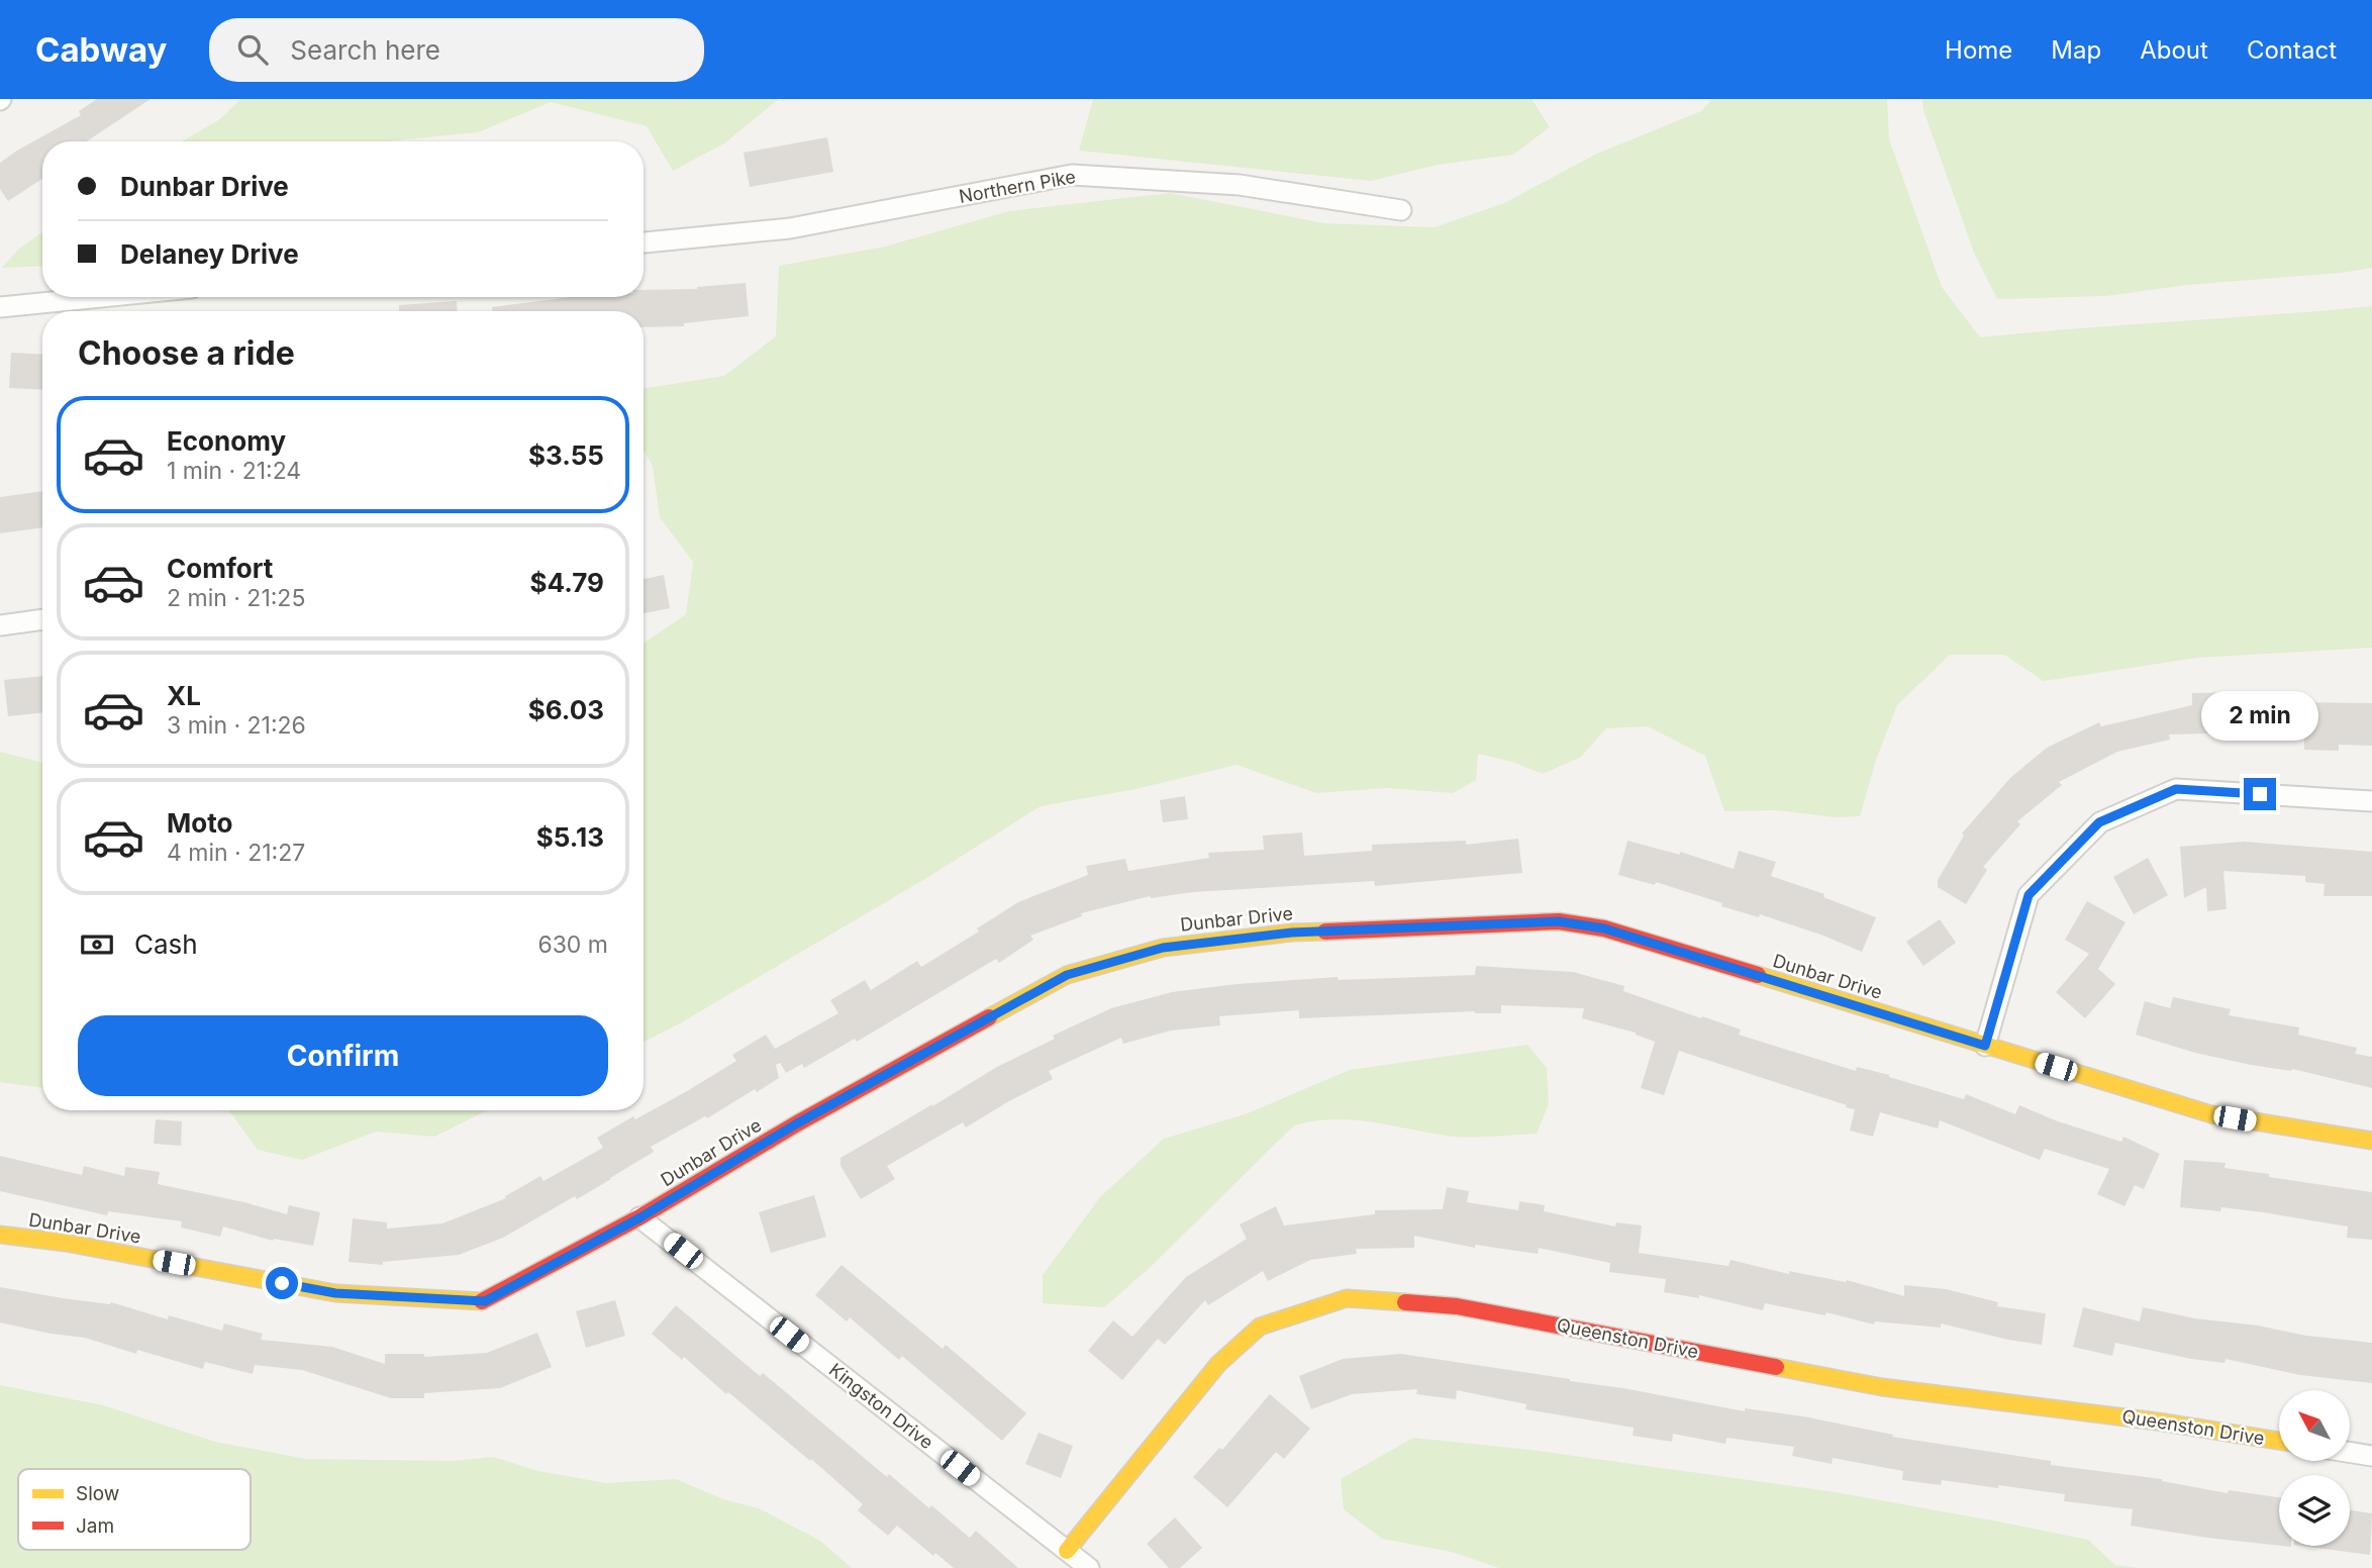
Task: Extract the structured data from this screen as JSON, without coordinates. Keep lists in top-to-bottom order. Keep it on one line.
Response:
{"streets":{"street":["Northern Pike","Dunbar Drive","Queenston Drive","Kingston Drive"]},"crossings":[["Dunbar Drive","Kingston Drive"],["Queenston Drive","Kingston Drive"]],"legend":["Slow","Jam"],"north":"top left","page":{"header":"Cabway","search":"Search here","nav":["Home","Map","About","Contact"],"banner":["Dunbar Drive","Delaney Drive"],"heading":"Choose a ride","list":[{"name":"Economy","note":"1 min · 21:24","value":"$3.55"},{"name":"Comfort","note":"2 min · 21:25","value":"$4.79"},{"name":"XL","note":"3 min · 21:26","value":"$6.03"},{"name":"Moto","note":"4 min · 21:27","value":"$5.13"}],"bubble":"2 min","pay":["Cash","630 m"],"buttons":"Confirm"}}
